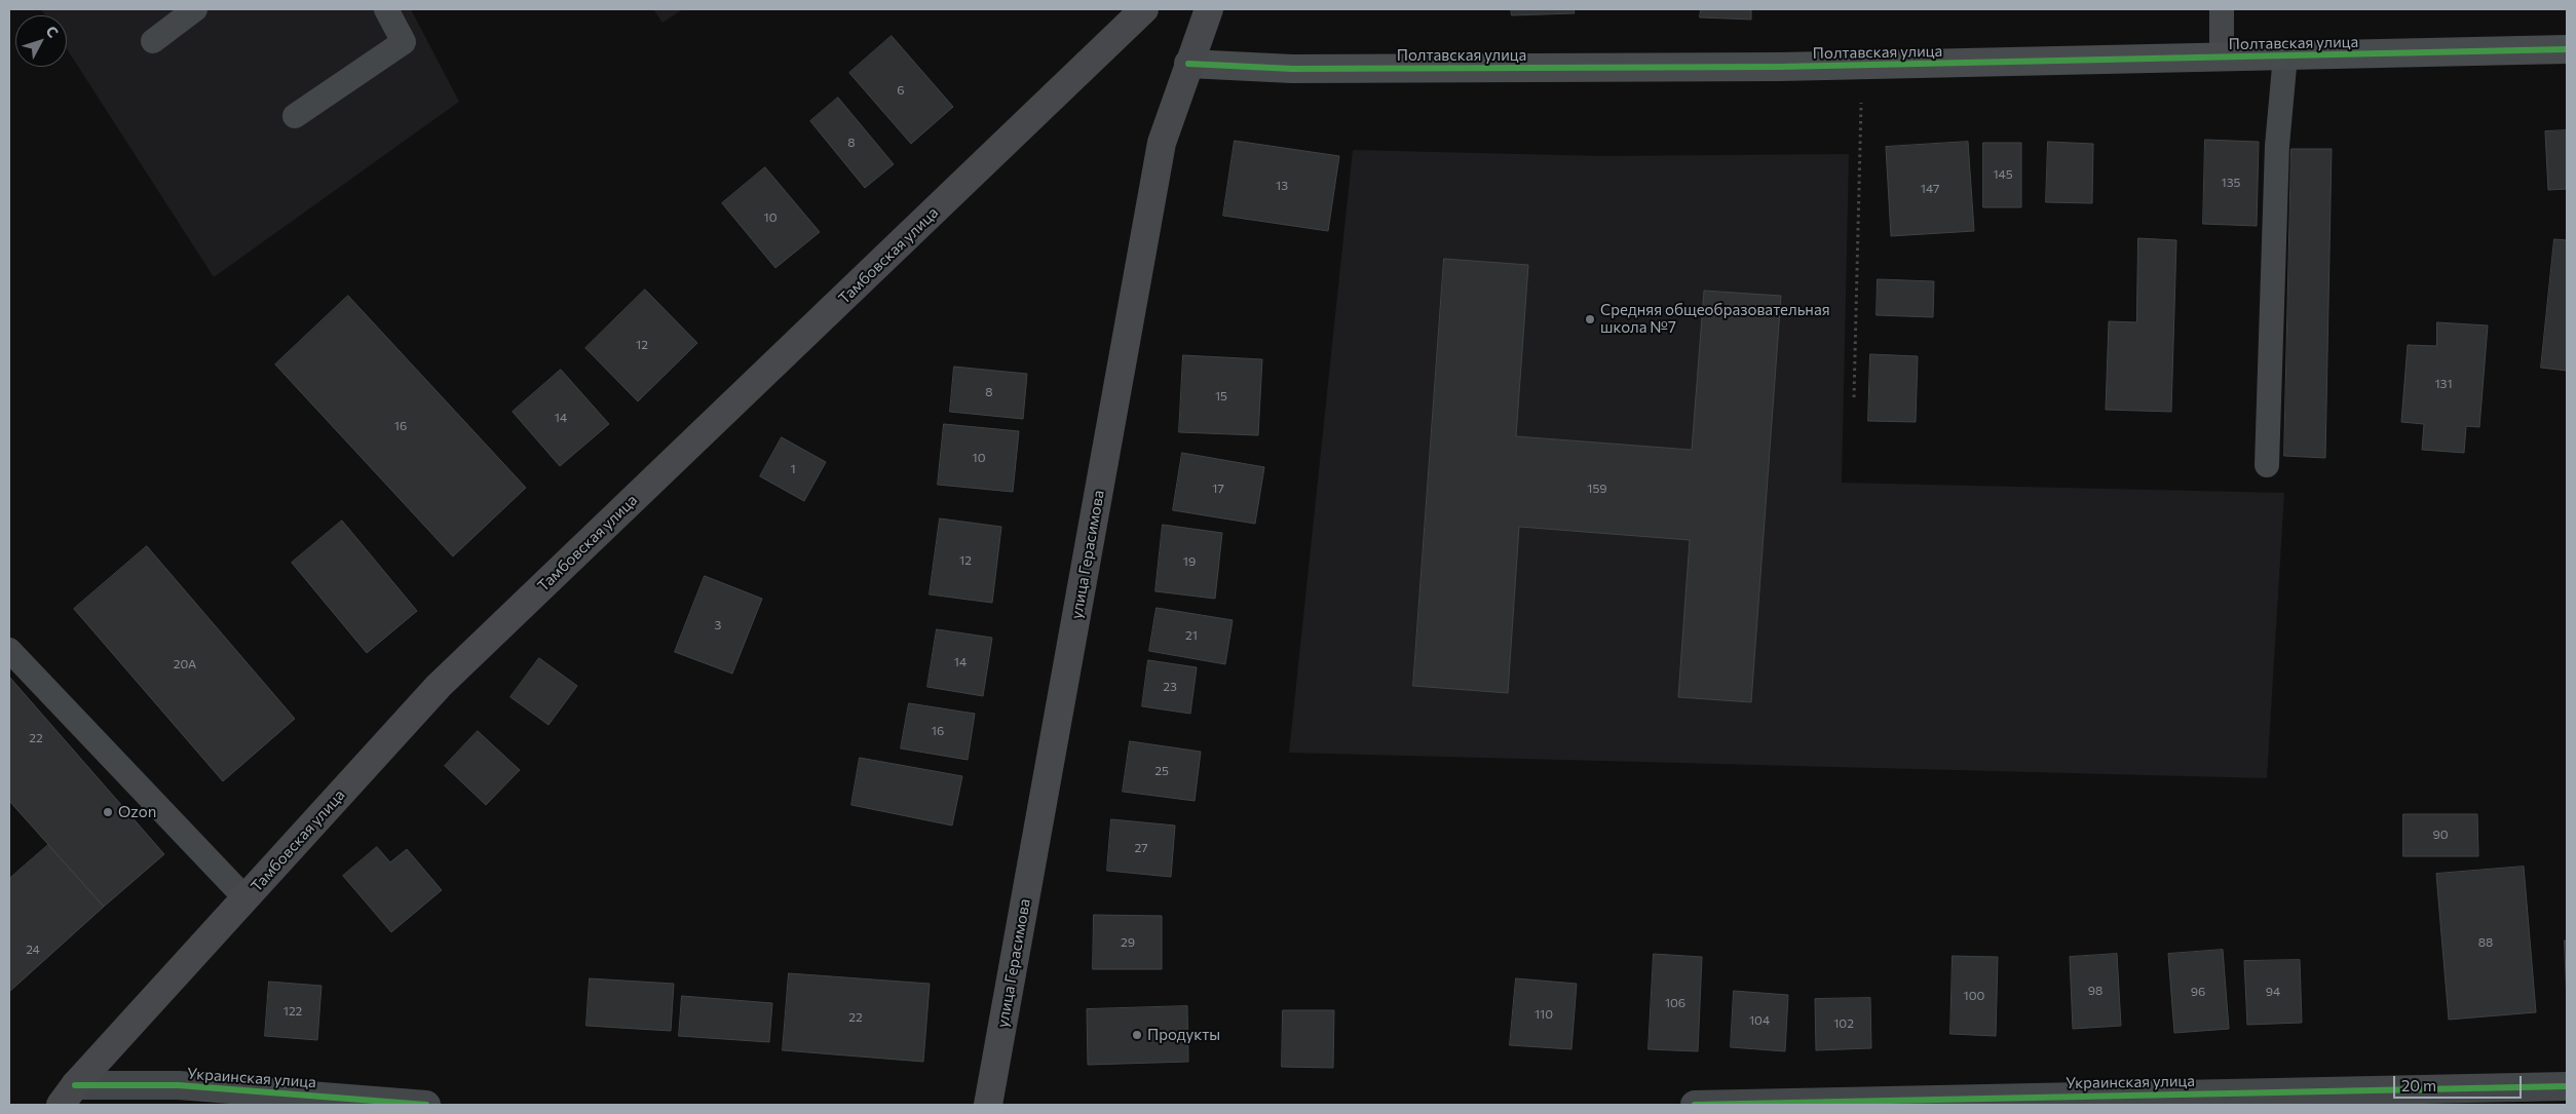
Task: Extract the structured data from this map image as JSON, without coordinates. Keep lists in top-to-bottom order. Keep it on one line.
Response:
{"streets":{"main road":["Тамбовская улица","улица Герасимова"],"street":["Полтавская улица","Украинская улица"]},"crossings":[["Полтавская улица","улица Герасимова"],["Тамбовская улица","Украинская улица"]],"places":["Средняя общеобразовательная школа №7","Ozon","Продукты"],"house_numbers":["6","8","145","135","13","147","10","12","131","8","15","14","16","10","1","17","159","12","19","3","21","14","20А","23","16","22","25","90","27","29","88","24","98","96","94","100","106","122","110","22","104","102"],"scale_bar":"20 m","north":"top right"}
